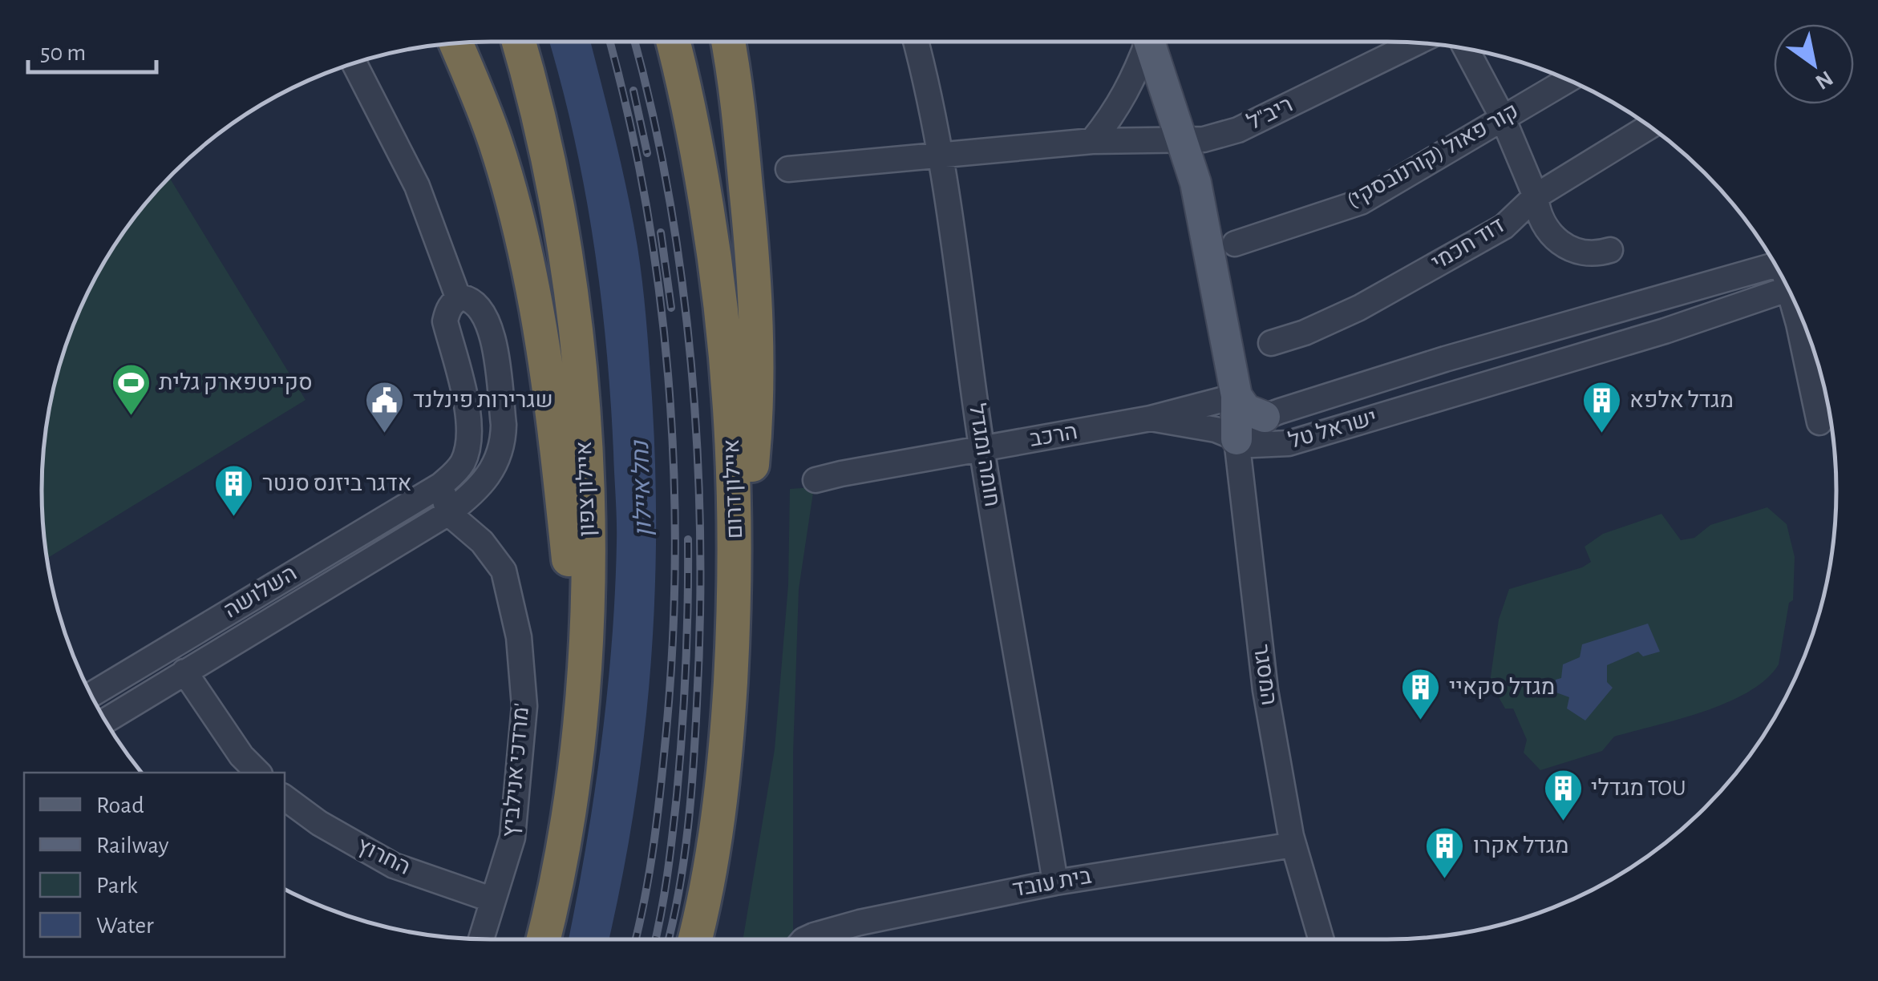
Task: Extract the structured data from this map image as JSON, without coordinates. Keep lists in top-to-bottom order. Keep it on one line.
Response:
{"streets":{"highway":["איילון צפון","איילון דרום"],"main road":["המסגר"],"street":["ריב\"ל","קור פאול (קורנובסקי)","דוד חכמי","ישראל טל","הרכב","חומה ומגדל","השלושה","מרדכי אנילביץ'","החרוץ","בית עובד"]},"crossings":[["ריב\"ל","חומה ומגדל"],["ריב\"ל","המסגר"],["ישראל טל","הרכב"],["ישראל טל","המסגר"],["הרכב","חומה ומגדל"],["הרכב","המסגר"],["חומה ומגדל","בית עובד"],["השלושה","מרדכי אנילביץ'"],["המסגר","בית עובד"],["מרדכי אנילביץ'","החרוץ"]],"water":["נחל איילון"],"places":{"sports":["סקייטפארק גלית"],"public building":["שגרירות פינלנד"],"building":["מגדל אלפא","אדגר ביזנס סנטר","מגדל סקאיי","מגדלי TOU","מגדל אקרו"]},"legend":["Road","Railway","Park","Water"],"scale_bar":"50 m","north":"bottom right"}
